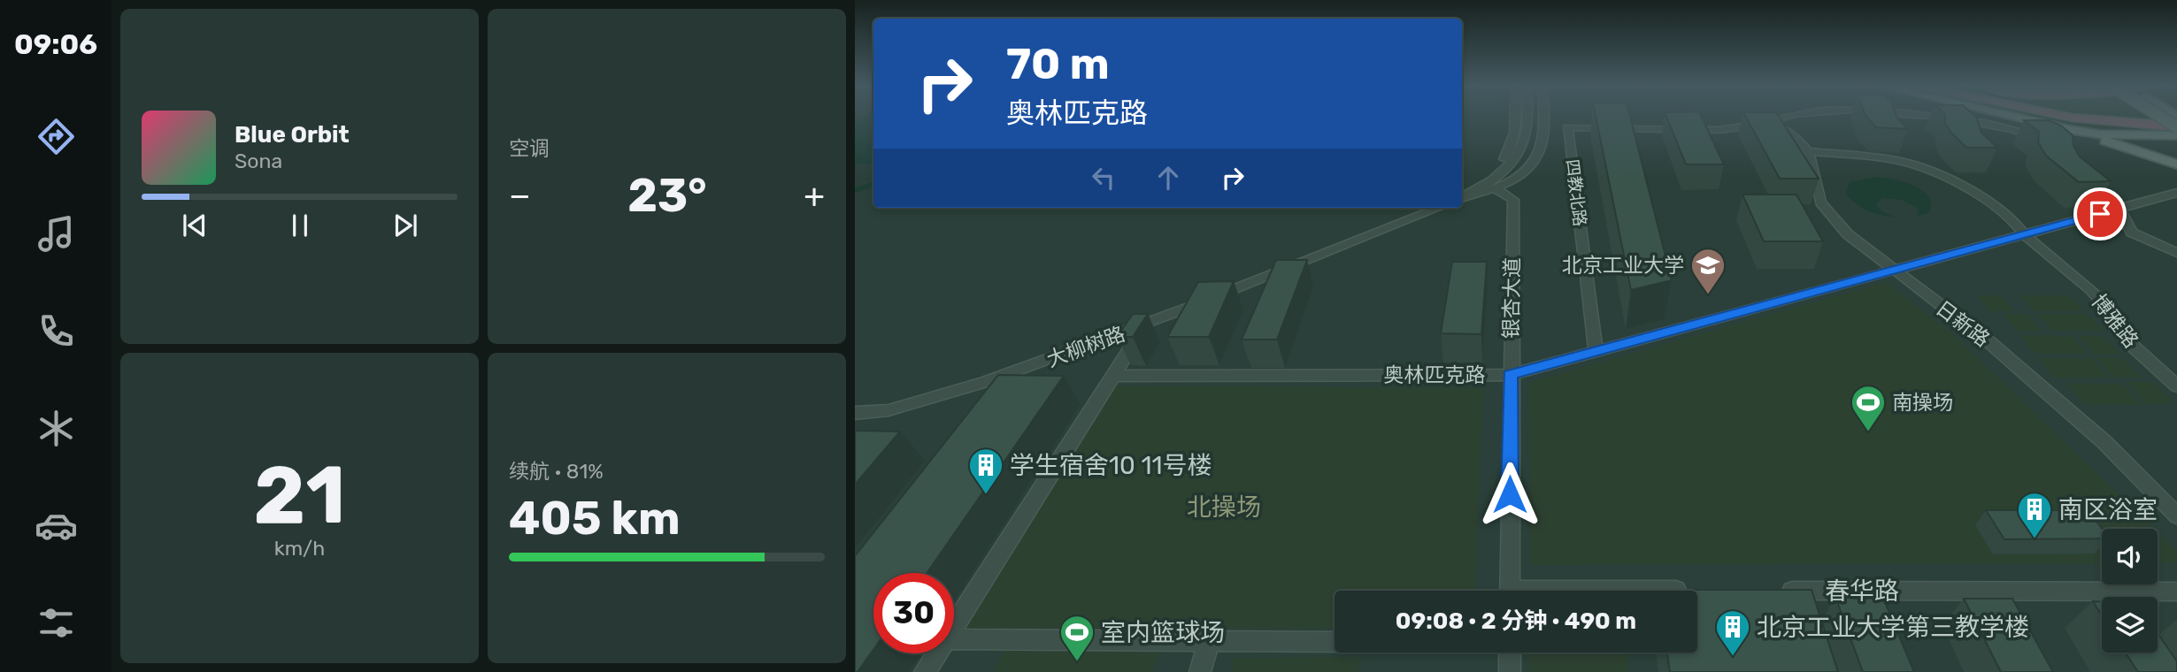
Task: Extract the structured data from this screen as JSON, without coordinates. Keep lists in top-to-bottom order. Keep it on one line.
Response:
{"streets":{"street":["四教北路","银杏大道","博雅路","日新路","大柳树路","奥林匹克路","春华路"]},"crossings":[["四教北路","奥林匹克路"],["银杏大道","奥林匹克路"],["博雅路","日新路"],["博雅路","奥林匹克路"],["日新路","奥林匹克路"]],"parks":["北操场"],"places":{"school or university":["北京工业大学"],"sports":["南操场","室内篮球场"],"building":["学生宿舍10 11号楼","南区浴室","北京工业大学第三教学楼"]},"page":{"tabs":"09:06","tile":["空调",["21","km/h"],["续航 · 81%","405 km"]],"turn":["70 m","奥林匹克路"],"song":["Blue Orbit","Sona"],"heat":["−","23°","+"],"limit":"30","trip":"09:08 · 2 分钟 · 490 m"}}
